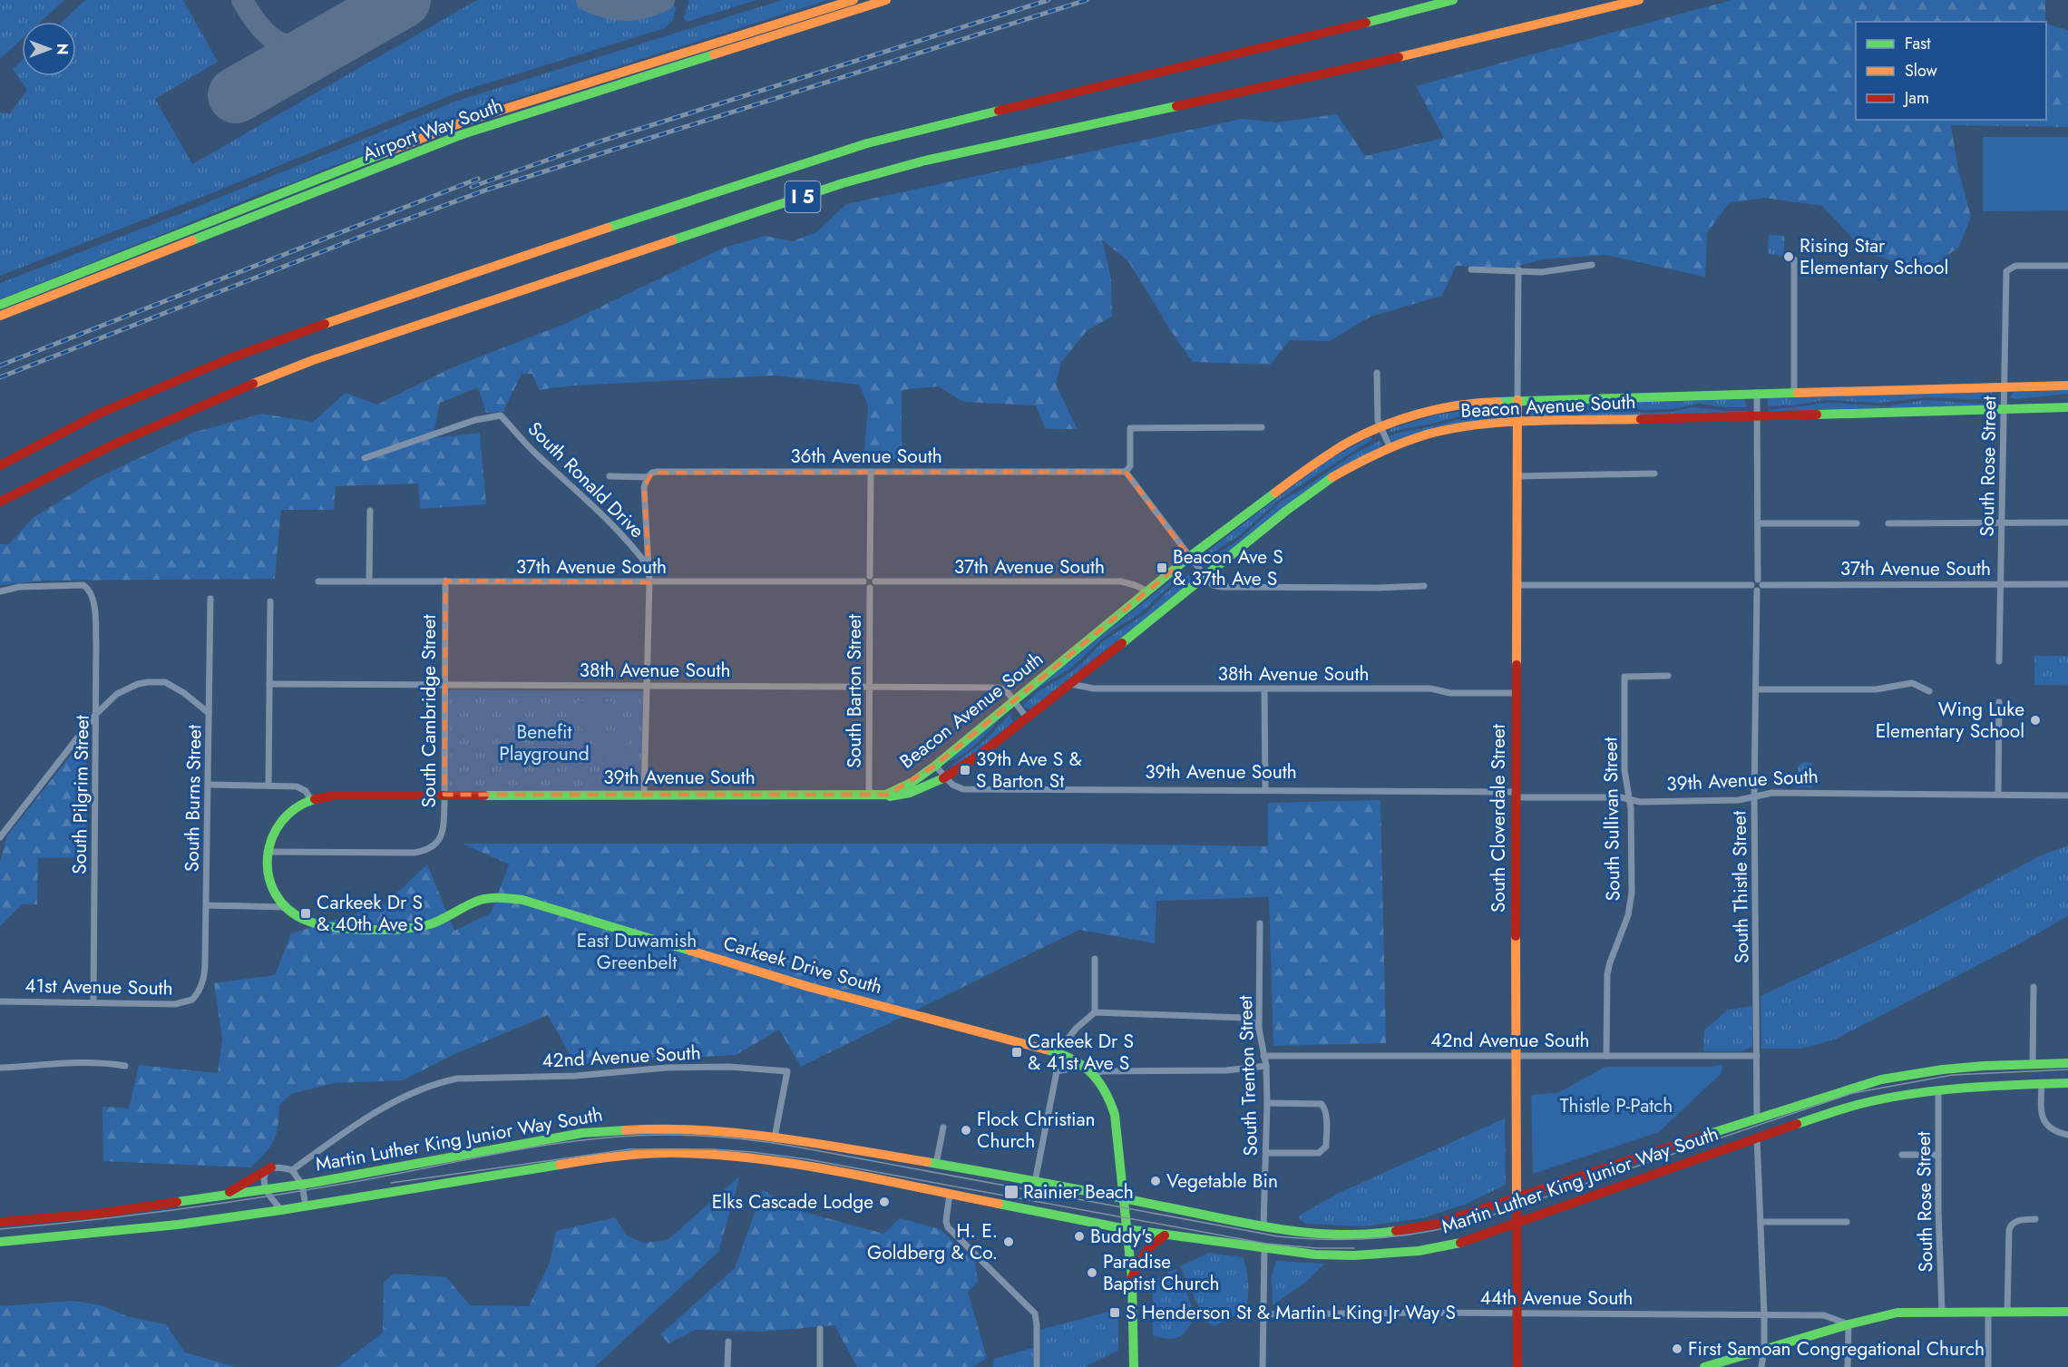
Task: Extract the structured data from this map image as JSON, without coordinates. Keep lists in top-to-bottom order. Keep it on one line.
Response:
{"streets":{"main road":["Airport Way South","I 5","Beacon Avenue South","39th Avenue South","South Cloverdale Street","Carkeek Drive South","Martin Luther King Junior Way South"],"street":["36th Avenue South","South Rose Street","South Ronald Drive","37th Avenue South","38th Avenue South","South Barton Street","South Cambridge Street","South Pilgrim Street","South Burns Street","South Sullivan Street","South Thistle Street","41st Avenue South","42nd Avenue South","South Trenton Street","44th Avenue South"]},"crossings":[["Beacon Avenue South","South Rose Street"],["Beacon Avenue South","37th Avenue South"],["Beacon Avenue South","38th Avenue South"],["Beacon Avenue South","39th Avenue South"],["Beacon Avenue South","South Cloverdale Street"],["South Rose Street","37th Avenue South"],["South Rose Street","Martin Luther King Junior Way South"],["37th Avenue South","South Barton Street"],["37th Avenue South","South Cambridge Street"],["37th Avenue South","South Thistle Street"],["38th Avenue South","South Barton Street"],["38th Avenue South","South Cambridge Street"],["38th Avenue South","South Cloverdale Street"],["South Barton Street","39th Avenue South"],["South Cambridge Street","39th Avenue South"],["South Cambridge Street","Carkeek Drive South"],["39th Avenue South","South Cloverdale Street"],["39th Avenue South","South Sullivan Street"],["39th Avenue South","South Thistle Street"],["39th Avenue South","Carkeek Drive South"],["South Pilgrim Street","41st Avenue South"],["South Burns Street","41st Avenue South"],["South Cloverdale Street","42nd Avenue South"],["South Cloverdale Street","Martin Luther King Junior Way South"],["South Cloverdale Street","44th Avenue South"],["South Sullivan Street","42nd Avenue South"],["South Thistle Street","42nd Avenue South"],["South Thistle Street","Martin Luther King Junior Way South"],["42nd Avenue South","South Trenton Street"],["42nd Avenue South","Martin Luther King Junior Way South"],["South Trenton Street","Martin Luther King Junior Way South"]],"parks":["Benefit Playground","East Duwamish Greenbelt","Thistle P-Patch"],"places":{"other":["Rising Star Elementary School","Wing Luke Elementary School","Flock Christian Church","Vegetable Bin","Elks Cascade Lodge","Buddy's","H. E. Goldberg & Co.","Paradise Baptist Church","First Samoan Congregational Church"],"transit":["Beacon Ave S & 37th Ave S","39th Ave S & S Barton St","Carkeek Dr S & 40th Ave S","Carkeek Dr S & 41st Ave S","Rainier Beach","S Henderson St & Martin L King Jr Way S"]},"legend":["Fast","Slow","Jam"],"north":"right"}
